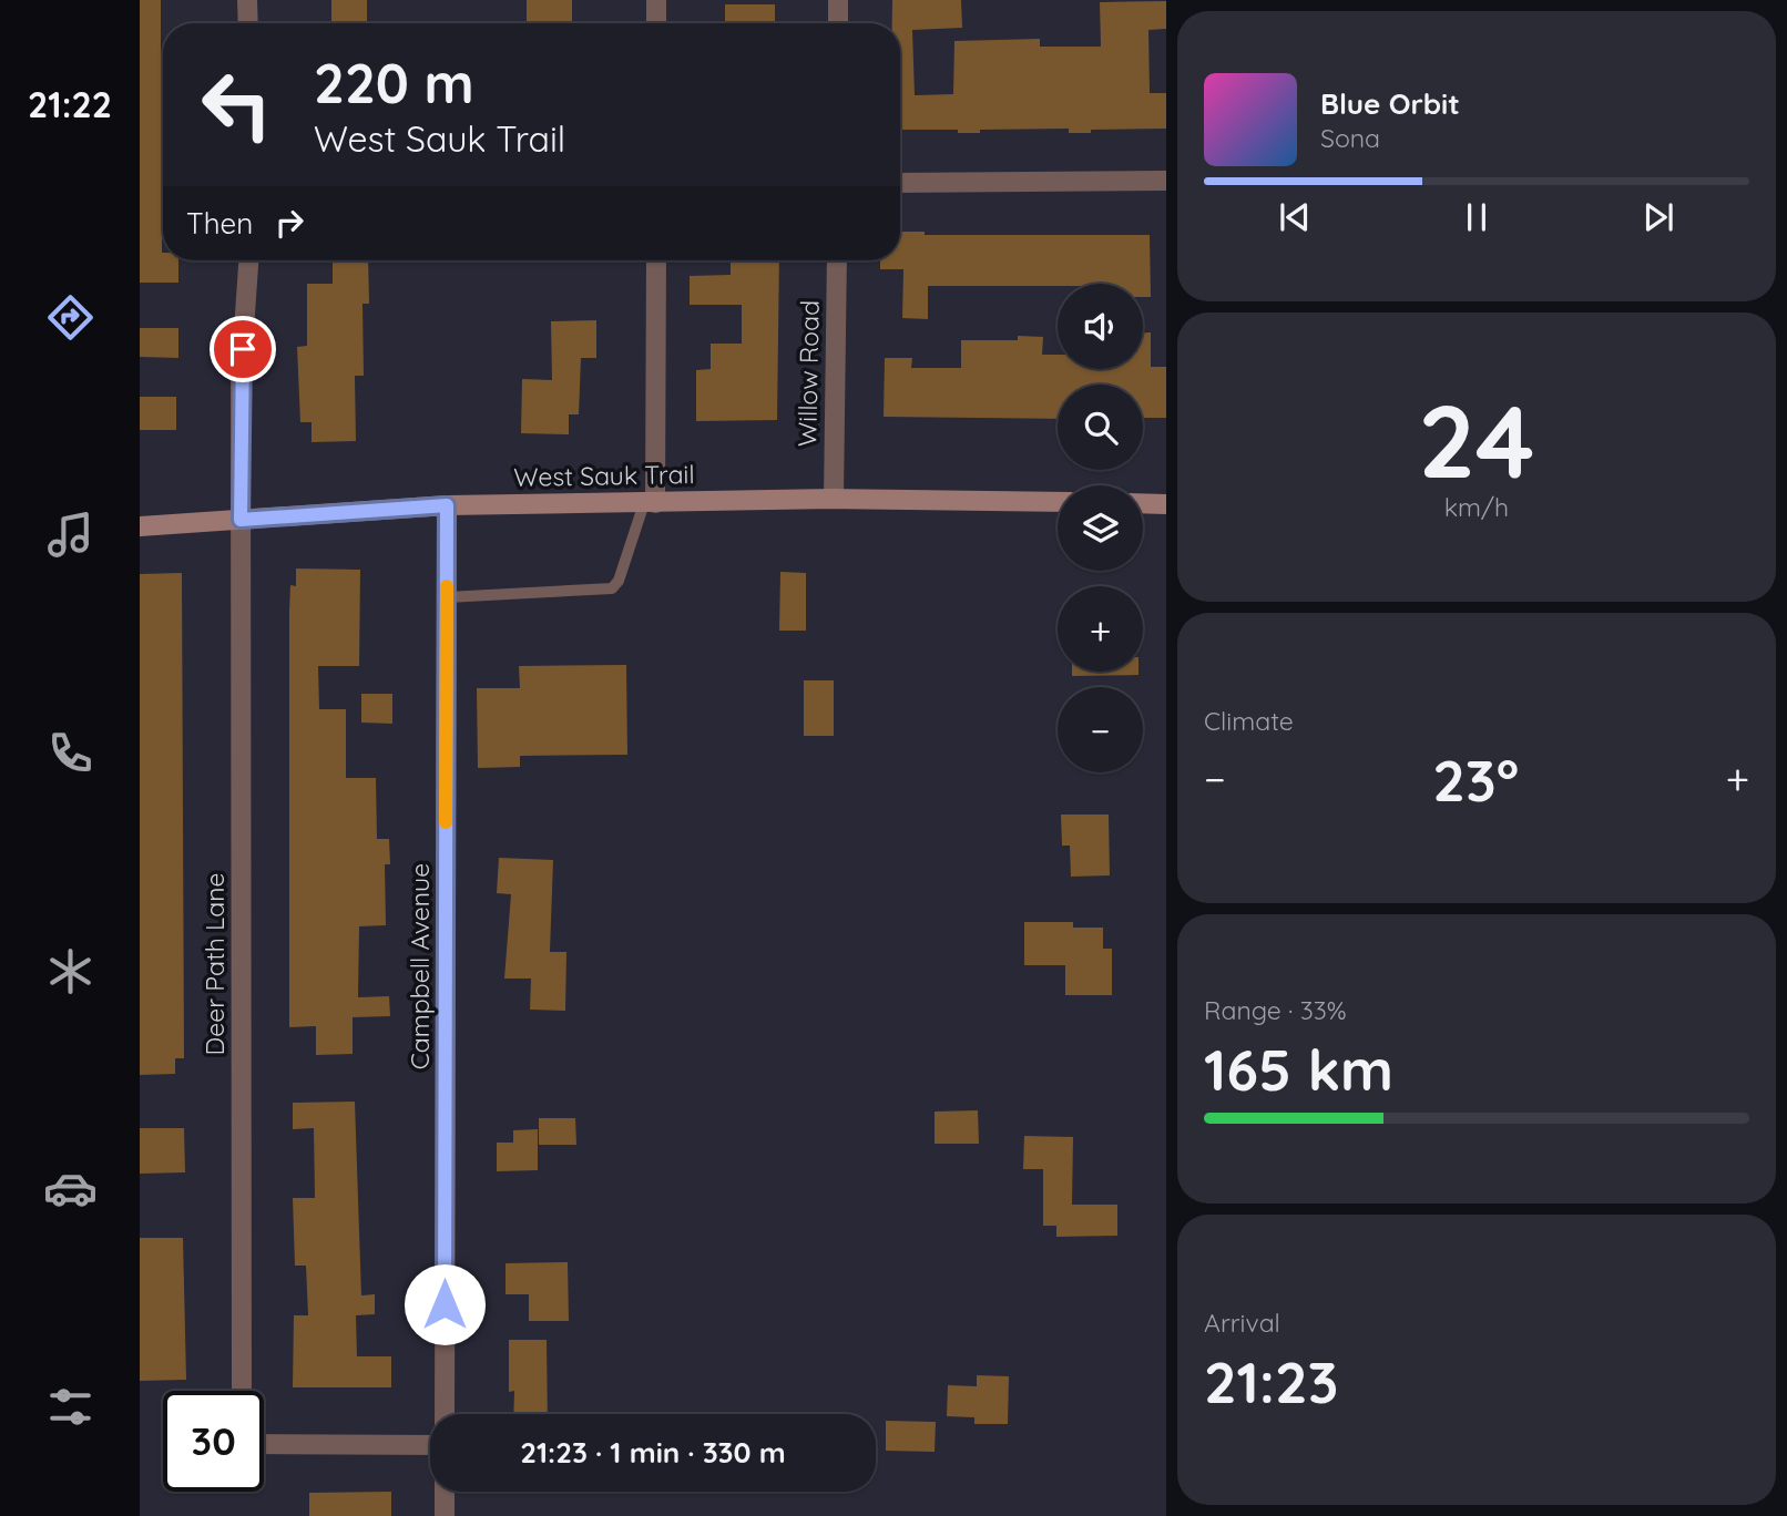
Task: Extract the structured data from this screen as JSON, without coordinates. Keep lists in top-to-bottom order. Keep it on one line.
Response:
{"streets":{"main road":["West Sauk Trail"],"street":["Willow Road","Deer Path Lane","Campbell Avenue"]},"crossings":[["Willow Road","West Sauk Trail"],["West Sauk Trail","Deer Path Lane"],["West Sauk Trail","Campbell Avenue"]],"page":{"tabs":"21:22","turn":["220 m","West Sauk Trail"],"song":["Blue Orbit","Sona"],"then":"Then","map_buttons":["+","−"],"tile":[["24","km/h"],"Climate",["Range · 33%","165 km"],["Arrival","21:23"]],"heat":["−","23°","+"],"limit":"30","trip":"21:23 · 1 min · 330 m"}}
